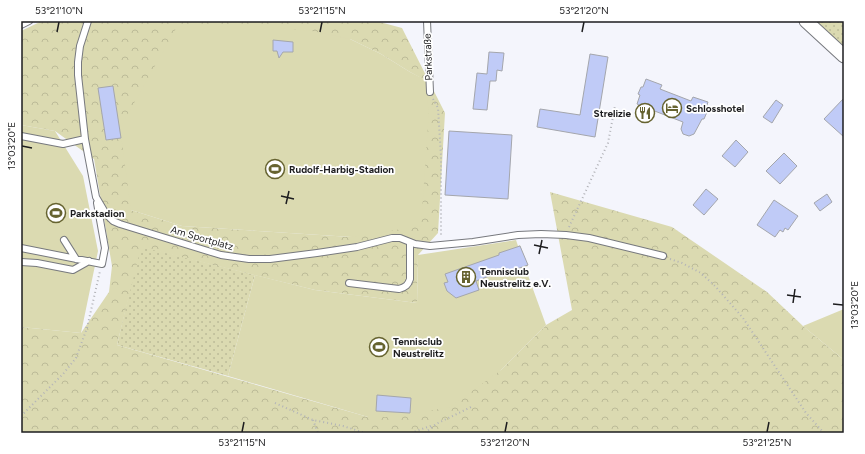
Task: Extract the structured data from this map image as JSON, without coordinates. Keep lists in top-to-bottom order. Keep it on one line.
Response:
{"streets":{"lane":["Parkstraße","Am Sportplatz"]},"places":{"hotel":["Schlosshotel"],"restaurant":["Strelizie"],"sports":["Rudolf-Harbig-Stadion","Parkstadion","Tennisclub Neustrelitz"],"building":["Tennisclub Neustrelitz e.V."]},"coordinates":["53°21'10\"N","53°21'15\"N","53°21'20\"N","13°03'20\"E","53°21'25\"N"]}
